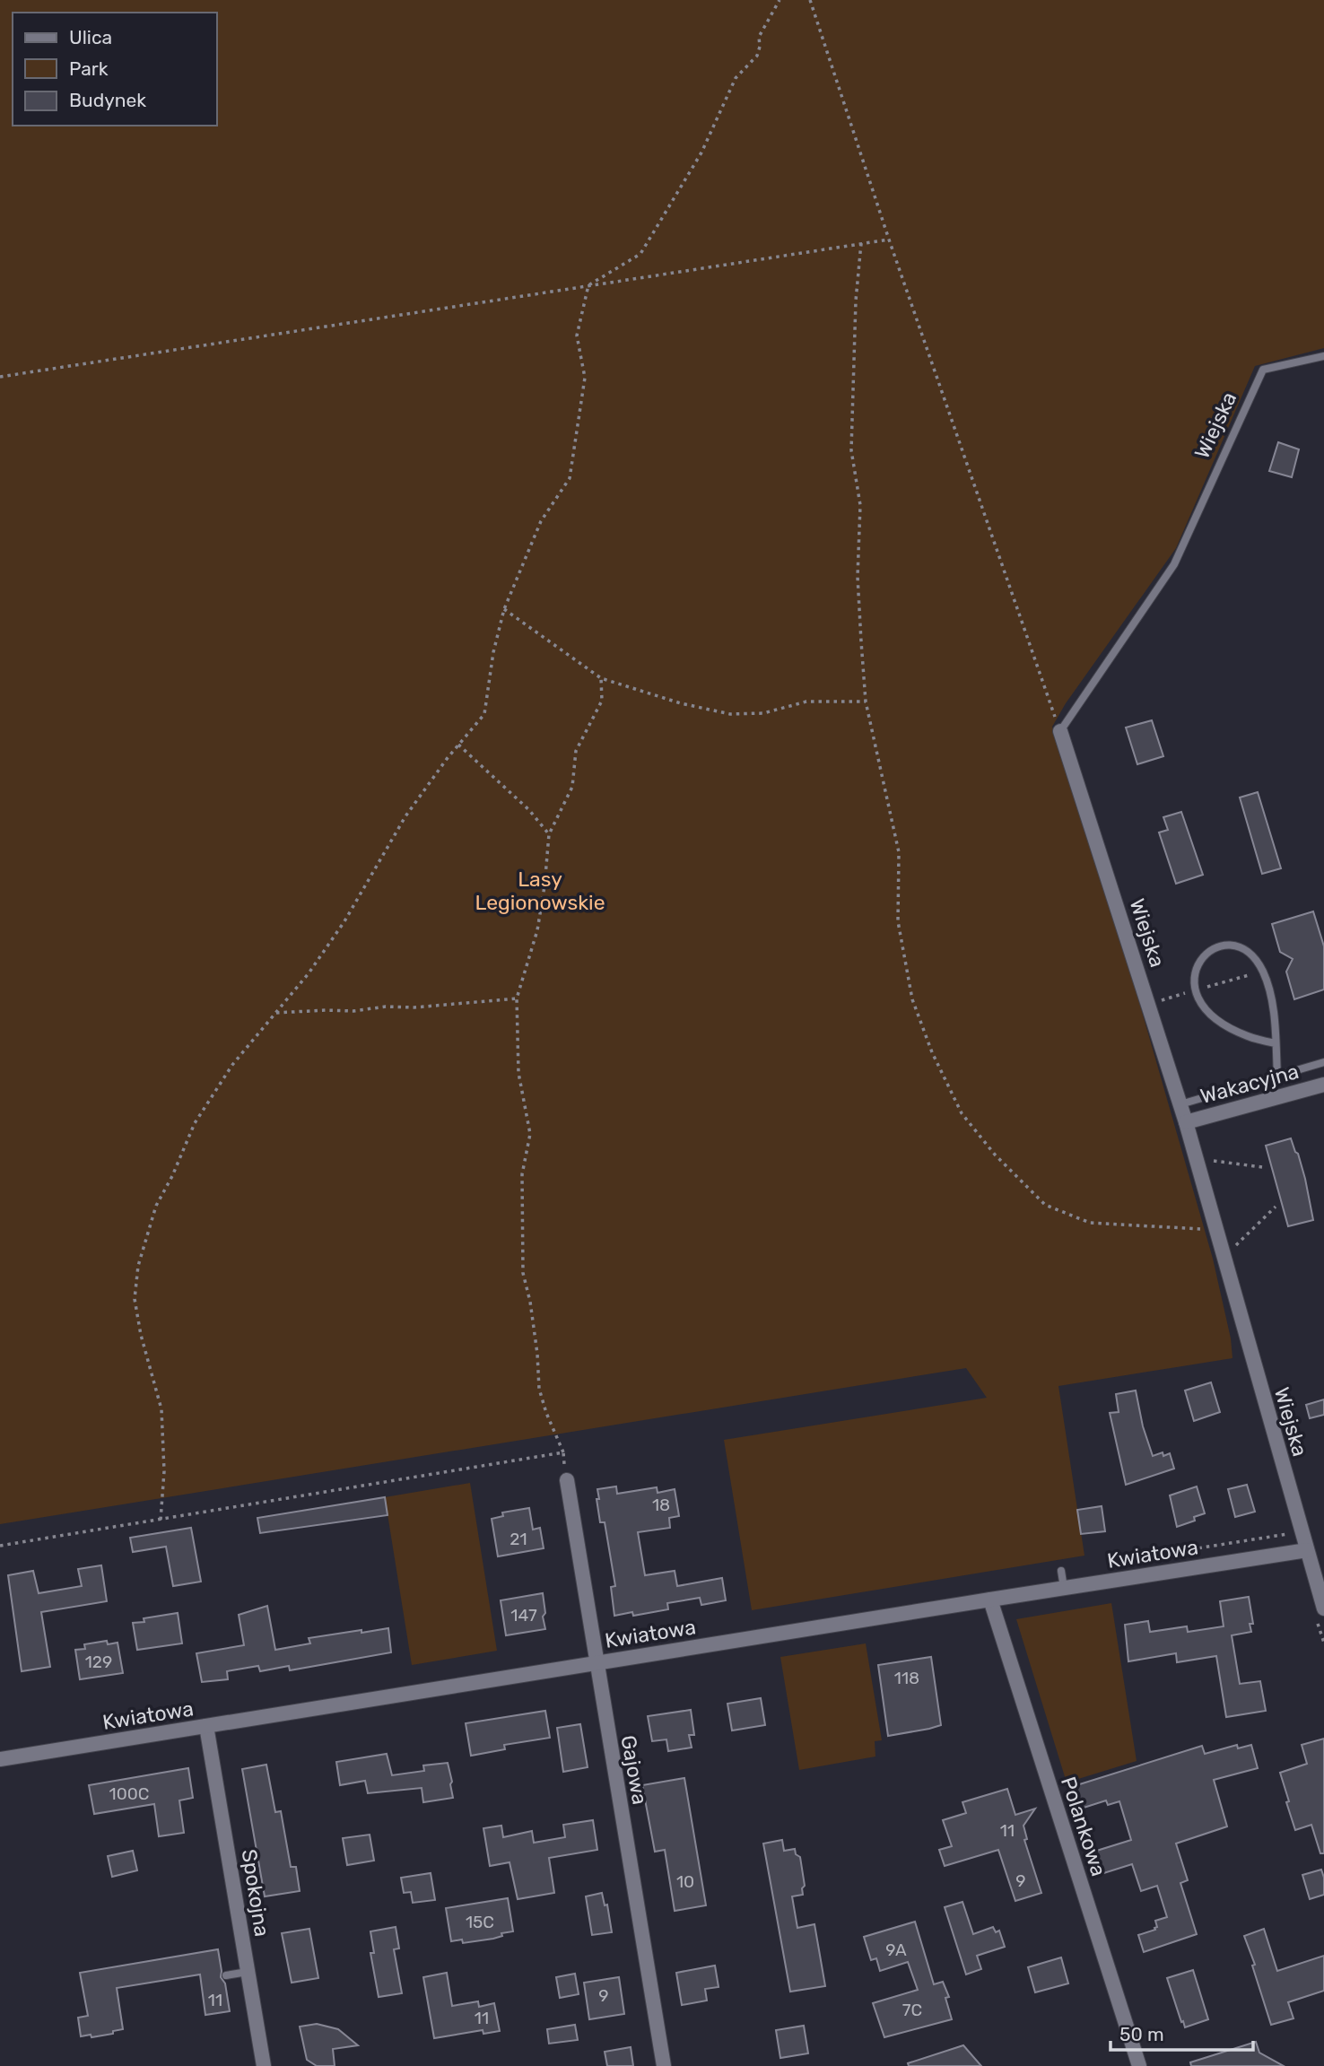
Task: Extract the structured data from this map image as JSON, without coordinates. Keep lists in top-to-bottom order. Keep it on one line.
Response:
{"streets":{"street":["Wiejska","Wakacyjna","Kwiatowa","Gajowa","Polankowa","Spokojna"]},"crossings":[["Wiejska","Wakacyjna"],["Wiejska","Kwiatowa"],["Kwiatowa","Gajowa"],["Kwiatowa","Polankowa"],["Kwiatowa","Spokojna"]],"parks":["Lasy Legionowskie"],"house_numbers":["18","21","147","129","118","100C","11","9","10","15C","9A","9","11","7C","11"],"legend":["Ulica","Park","Budynek"],"scale_bar":"50 m"}
